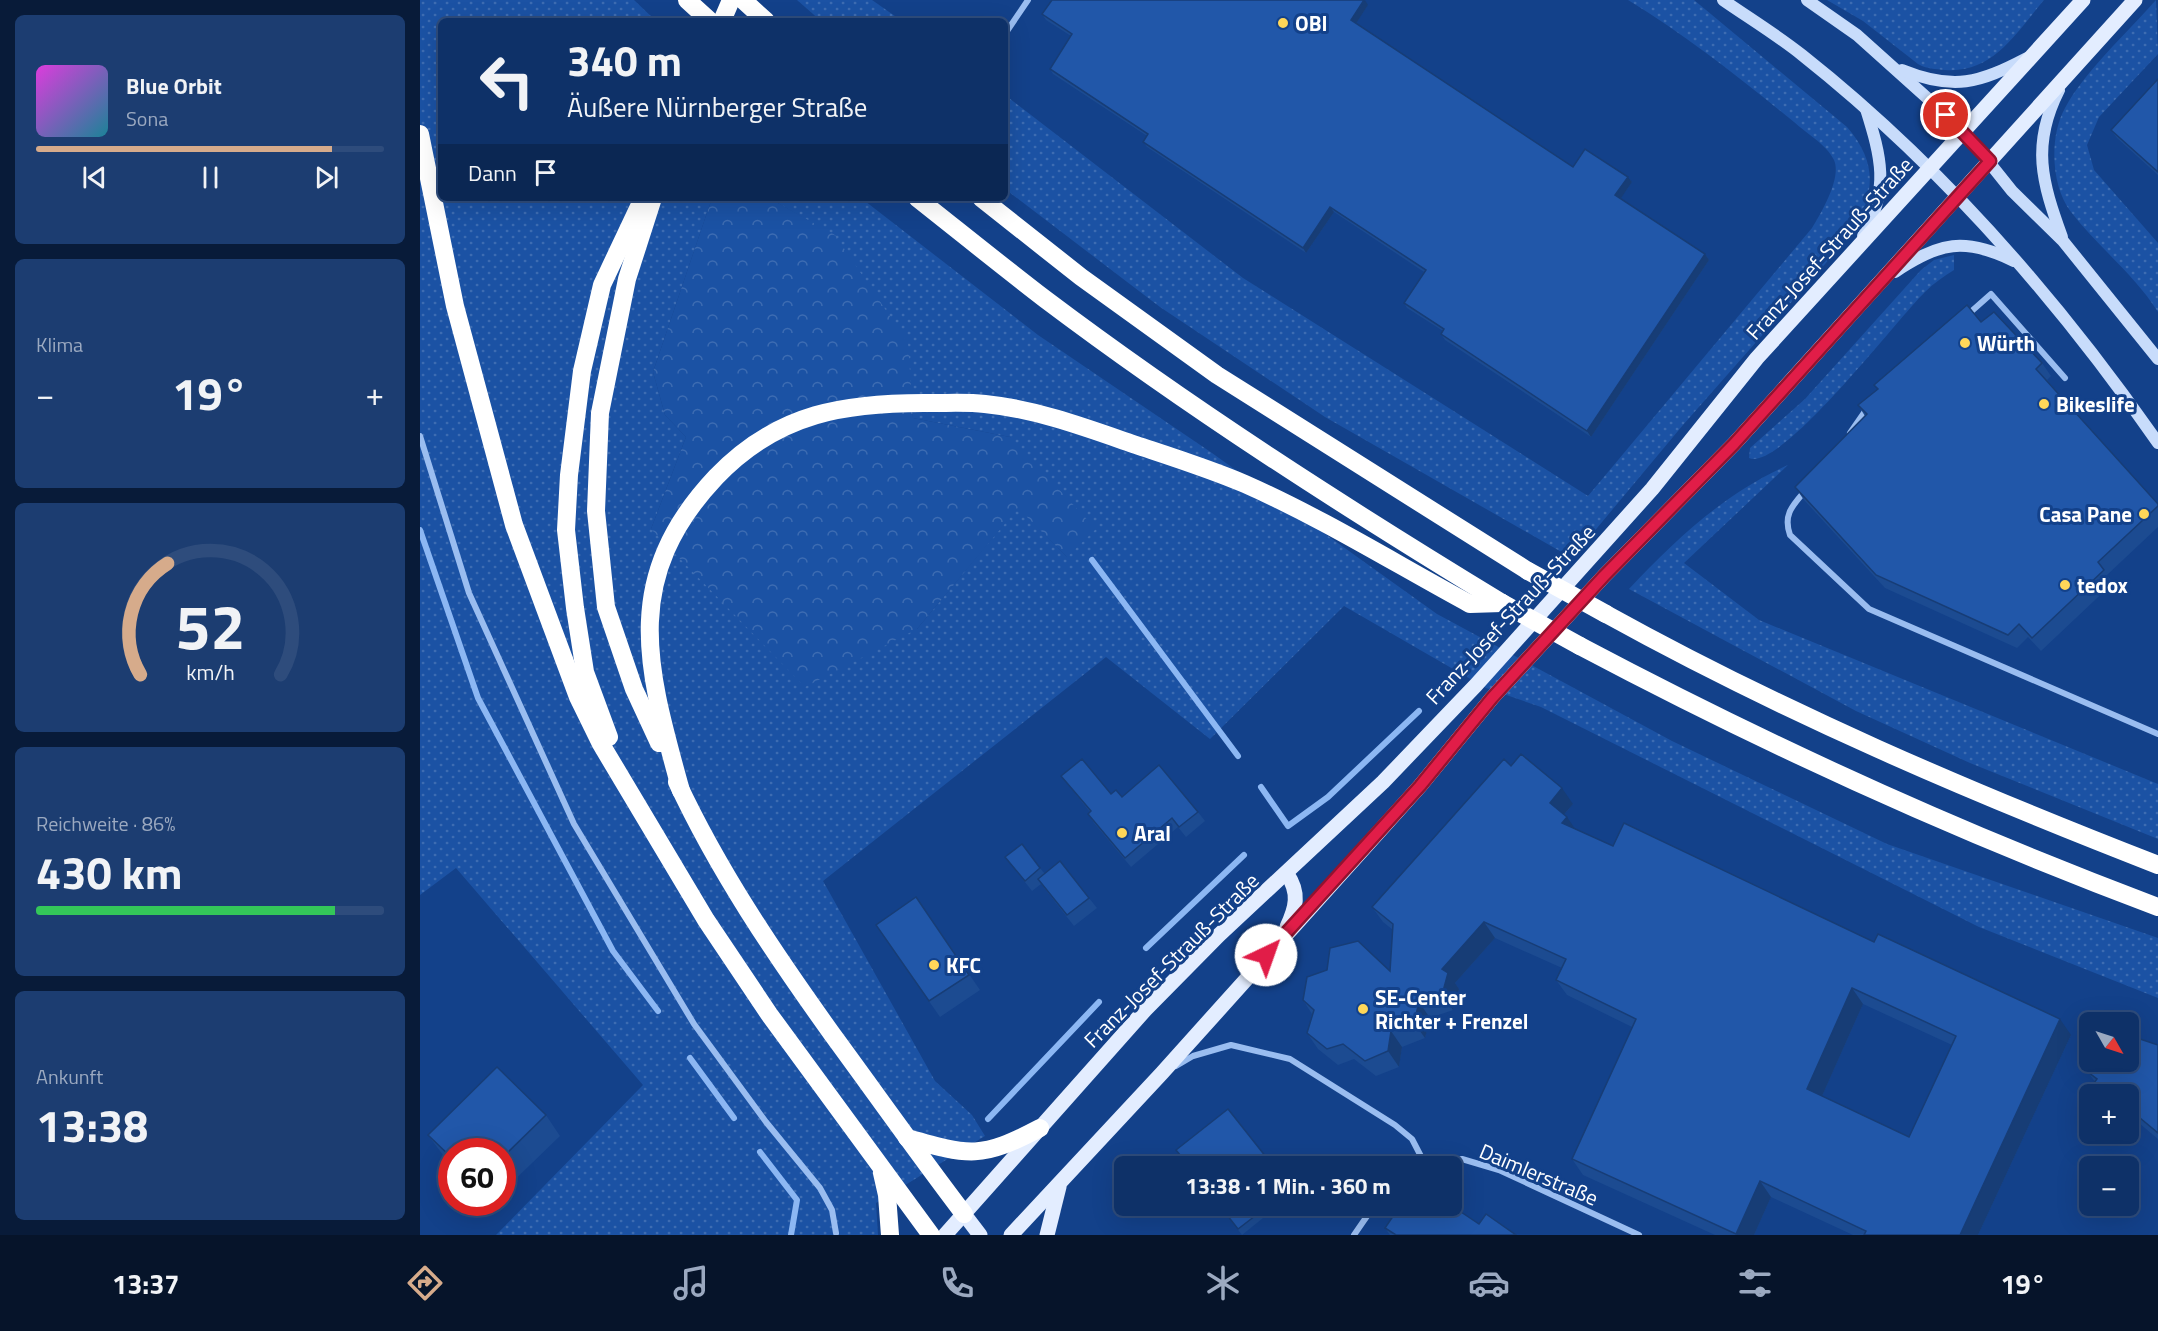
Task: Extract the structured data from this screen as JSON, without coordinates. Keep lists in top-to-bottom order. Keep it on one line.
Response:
{"streets":{"main road":["Franz-Josef-Strauß-Straße"],"street":["Daimlerstraße"]},"places":["OBI","Würth","Bikeslife","Casa Pane","tedox","Aral","KFC","SE-Center Richter + Frenzel"],"north":"bottom right","page":{"turn":["340 m","Äußere Nürnberger Straße"],"song":["Blue Orbit","Sona"],"then":"Dann","tile":["Klima",["Reichweite · 86%","430 km"],["Ankunft","13:38"]],"heat":["−","19°","+"],"map_buttons":["+","−"],"limit":"60","trip":"13:38 · 1 Min. · 360 m","tabs":["13:37","19°"],"gauge":["52","km/h"]}}
